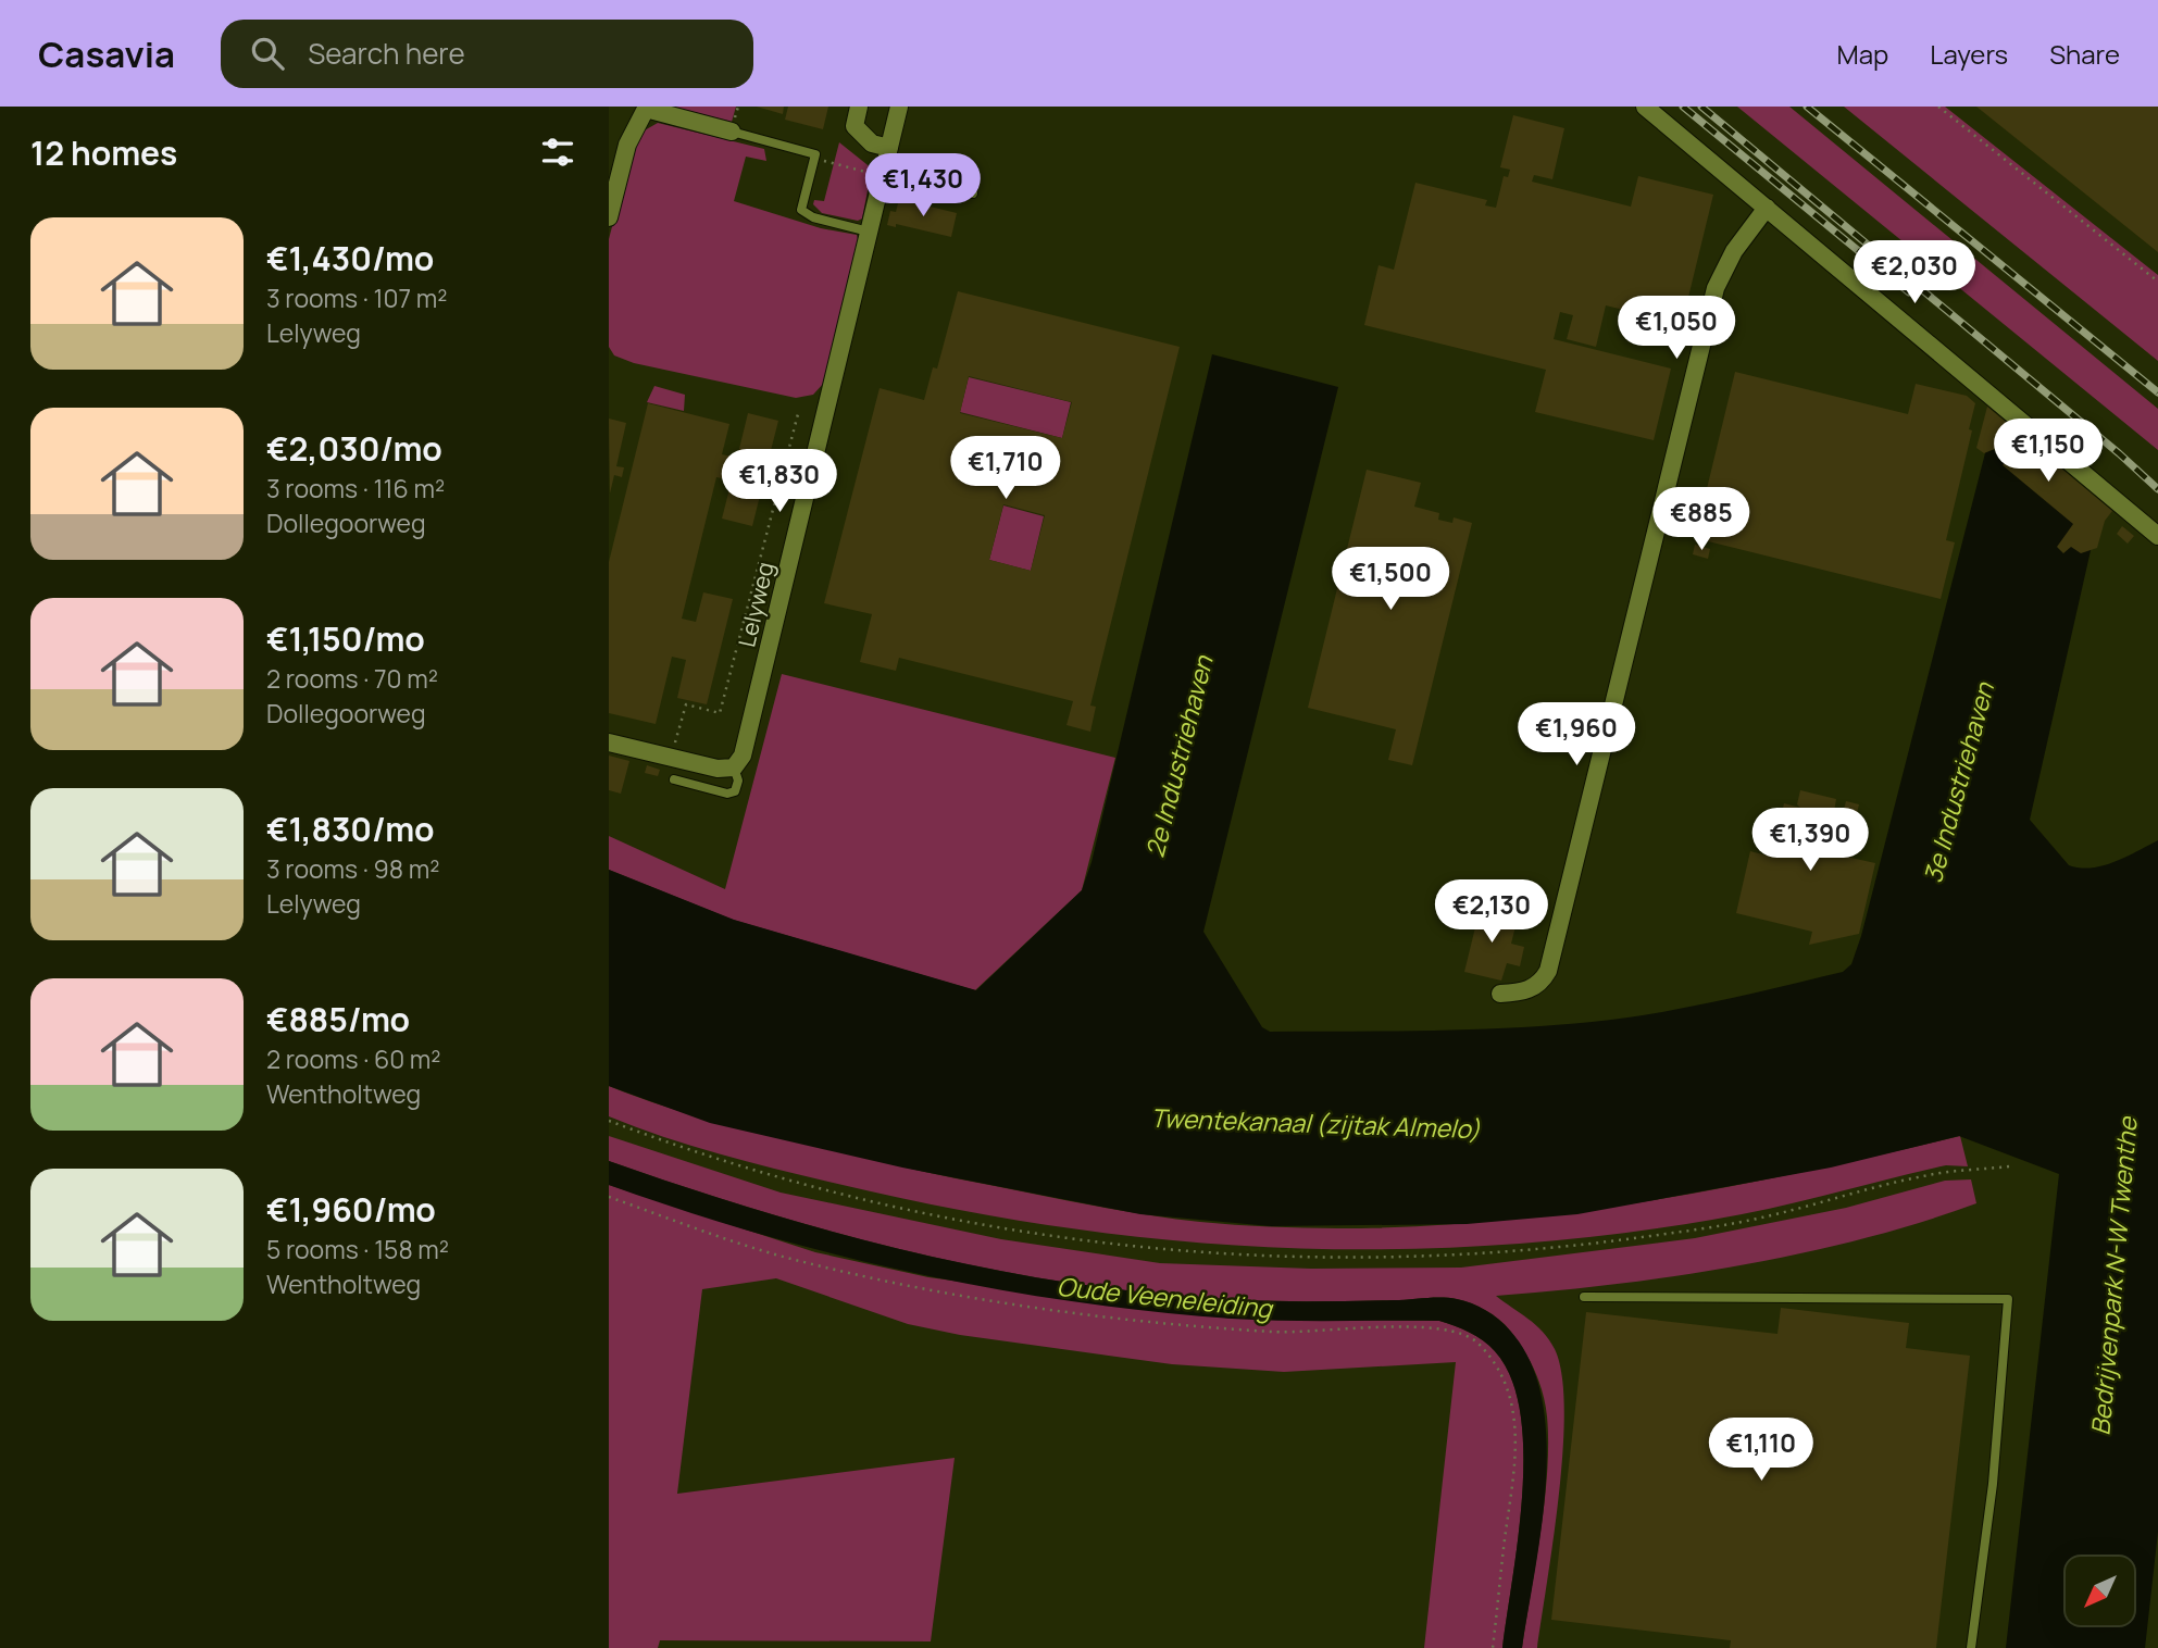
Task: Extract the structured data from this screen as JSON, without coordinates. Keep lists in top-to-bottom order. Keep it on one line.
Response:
{"streets":{"street":["Lelyweg"]},"water":["2e Industriehaven","3e Industriehaven","Twentekanaal (zijtak Almelo)","Bedrijvenpark N-W Twenthe","Oude Veeneleiding"],"north":"bottom left","page":{"header":"Casavia","search":"Search here","nav":["Map","Layers","Share"],"heading":"12 homes","price":["€1,430","€2,030","€1,050","€1,150","€1,710","€1,830","€885","€1,500","€1,960","€1,390","€2,130","€1,110"],"list":[{"name":"€1,430/mo","note":"3 rooms · 107 m² · Lelyweg"},{"name":"€2,030/mo","note":"3 rooms · 116 m² · Dollegoorweg"},{"name":"€1,150/mo","note":"2 rooms · 70 m² · Dollegoorweg"},{"name":"€1,830/mo","note":"3 rooms · 98 m² · Lelyweg"},{"name":"€885/mo","note":"2 rooms · 60 m² · Wentholtweg"},{"name":"€1,960/mo","note":"5 rooms · 158 m² · Wentholtweg"}]}}
